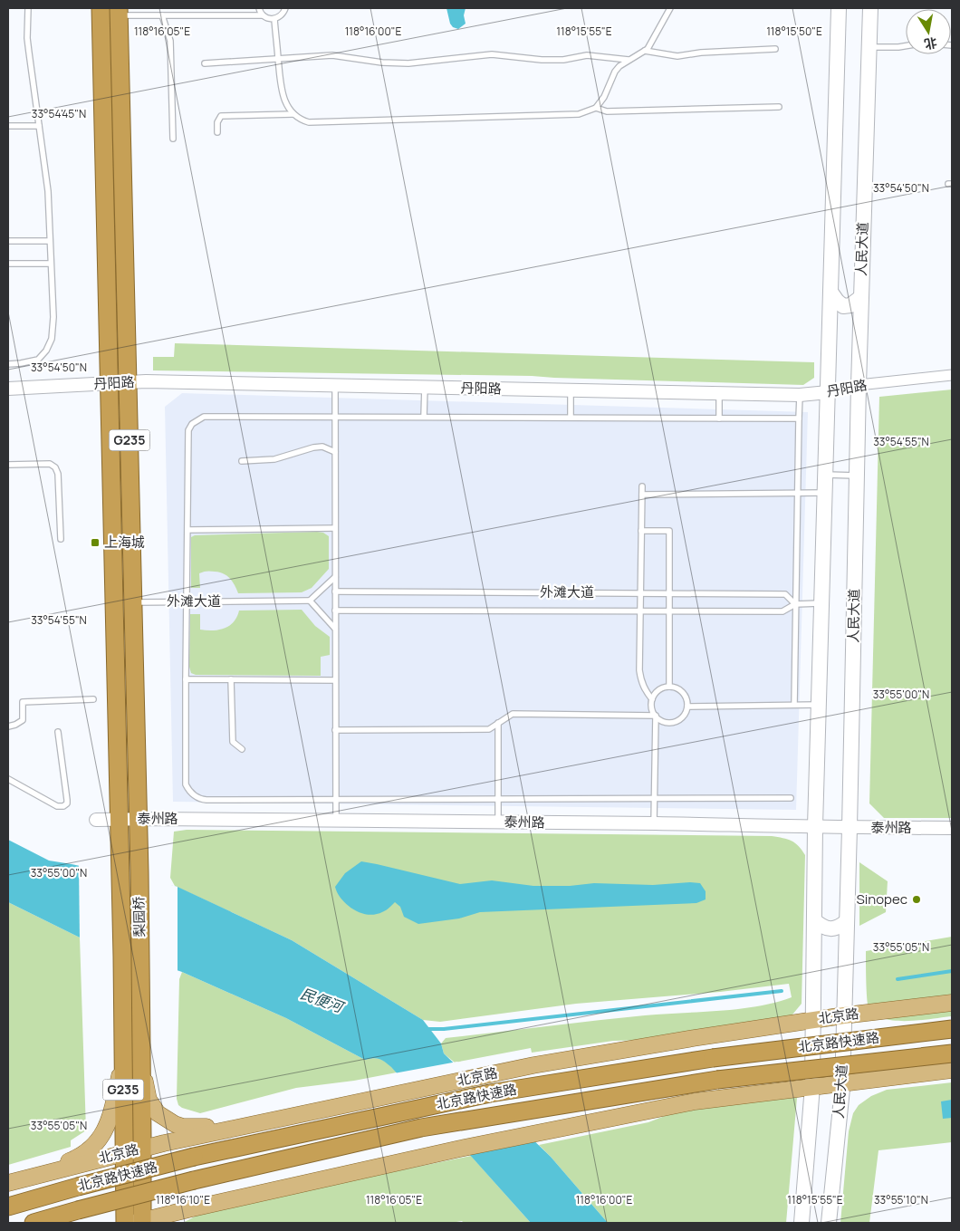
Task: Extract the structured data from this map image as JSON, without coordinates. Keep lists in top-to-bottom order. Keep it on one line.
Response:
{"streets":{"highway":["G235","梨园桥","北京路快速路"],"main road":["人民大道","北京路"],"street":["丹阳路","泰州路"],"lane":["外滩大道"]},"crossings":[["人民大道","丹阳路"],["人民大道","外滩大道"],["人民大道","泰州路"],["人民大道","北京路"],["丹阳路","G235"],["G235","外滩大道"],["G235","泰州路"],["G235","梨园桥"],["G235","北京路"],["泰州路","梨园桥"]],"water":["民便河"],"places":{"transit":["上海城"],"other":["Sinopec"]},"north":"bottom","coordinates":["118°16'05\"E","118°16'00\"E","118°15'55\"E","118°15'50\"E","33°54'45\"N","33°54'50\"N","33°54'55\"N","33°55'00\"N","33°55'05\"N","118°16'10\"E","33°55'10\"N"]}
